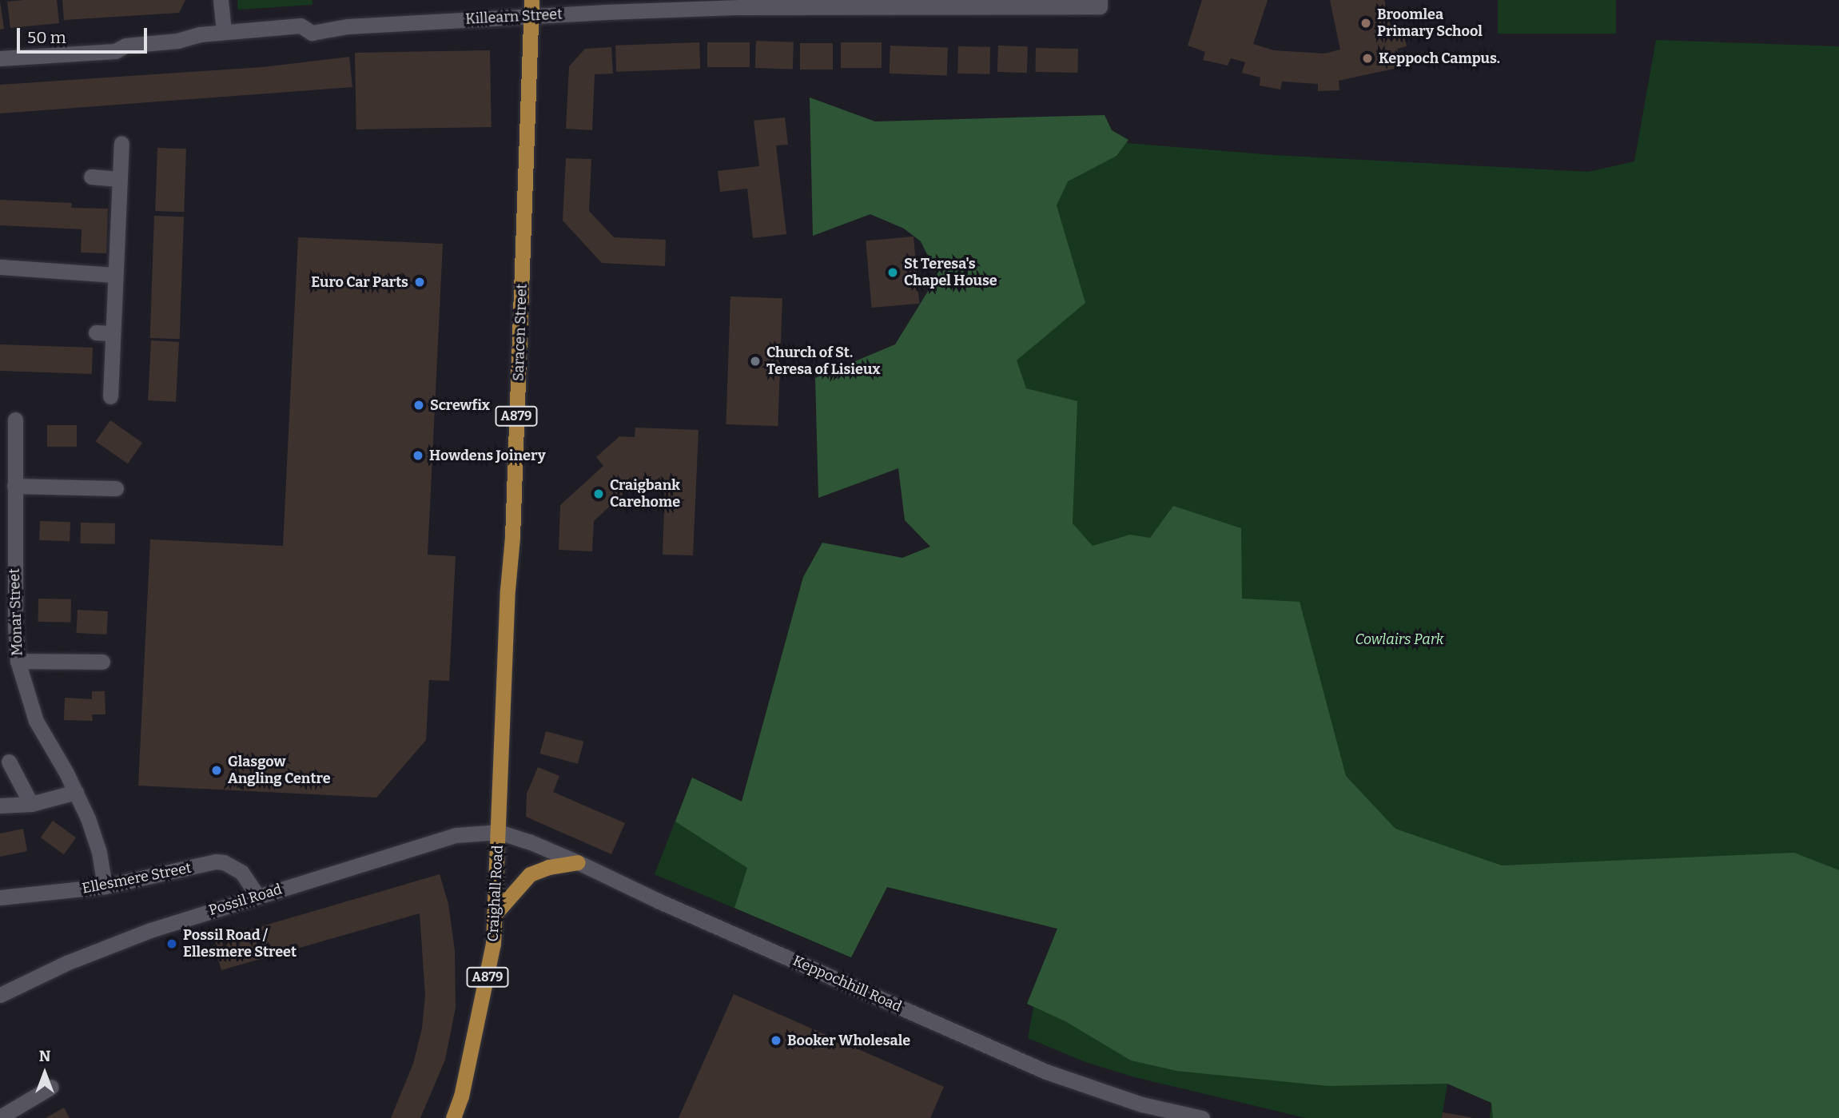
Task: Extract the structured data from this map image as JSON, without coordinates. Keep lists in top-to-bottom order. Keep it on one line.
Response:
{"streets":{"main road":["Saracen Street","A879","Craighall Road"],"street":["Killearn Street","Monar Street","Ellesmere Street","Possil Road","Keppochhill Road"]},"crossings":[["Killearn Street","Saracen Street"],["Saracen Street","Craighall Road"],["Saracen Street","Possil Road"],["Saracen Street","Keppochhill Road"],["Monar Street","Ellesmere Street"],["Ellesmere Street","Possil Road"],["Craighall Road","Possil Road"],["Craighall Road","Keppochhill Road"],["Possil Road","Keppochhill Road"]],"parks":["Cowlairs Park"],"places":["Broomlea Primary School","Keppoch Campus.","St Teresa's Chapel House","Euro Car Parts","Church of St. Teresa of Lisieux","Screwfix","Howdens Joinery","Craigbank Carehome","Glasgow Angling Centre","Possil Road / Ellesmere Street","Booker Wholesale"],"scale_bar":"50 m","north":"top"}
